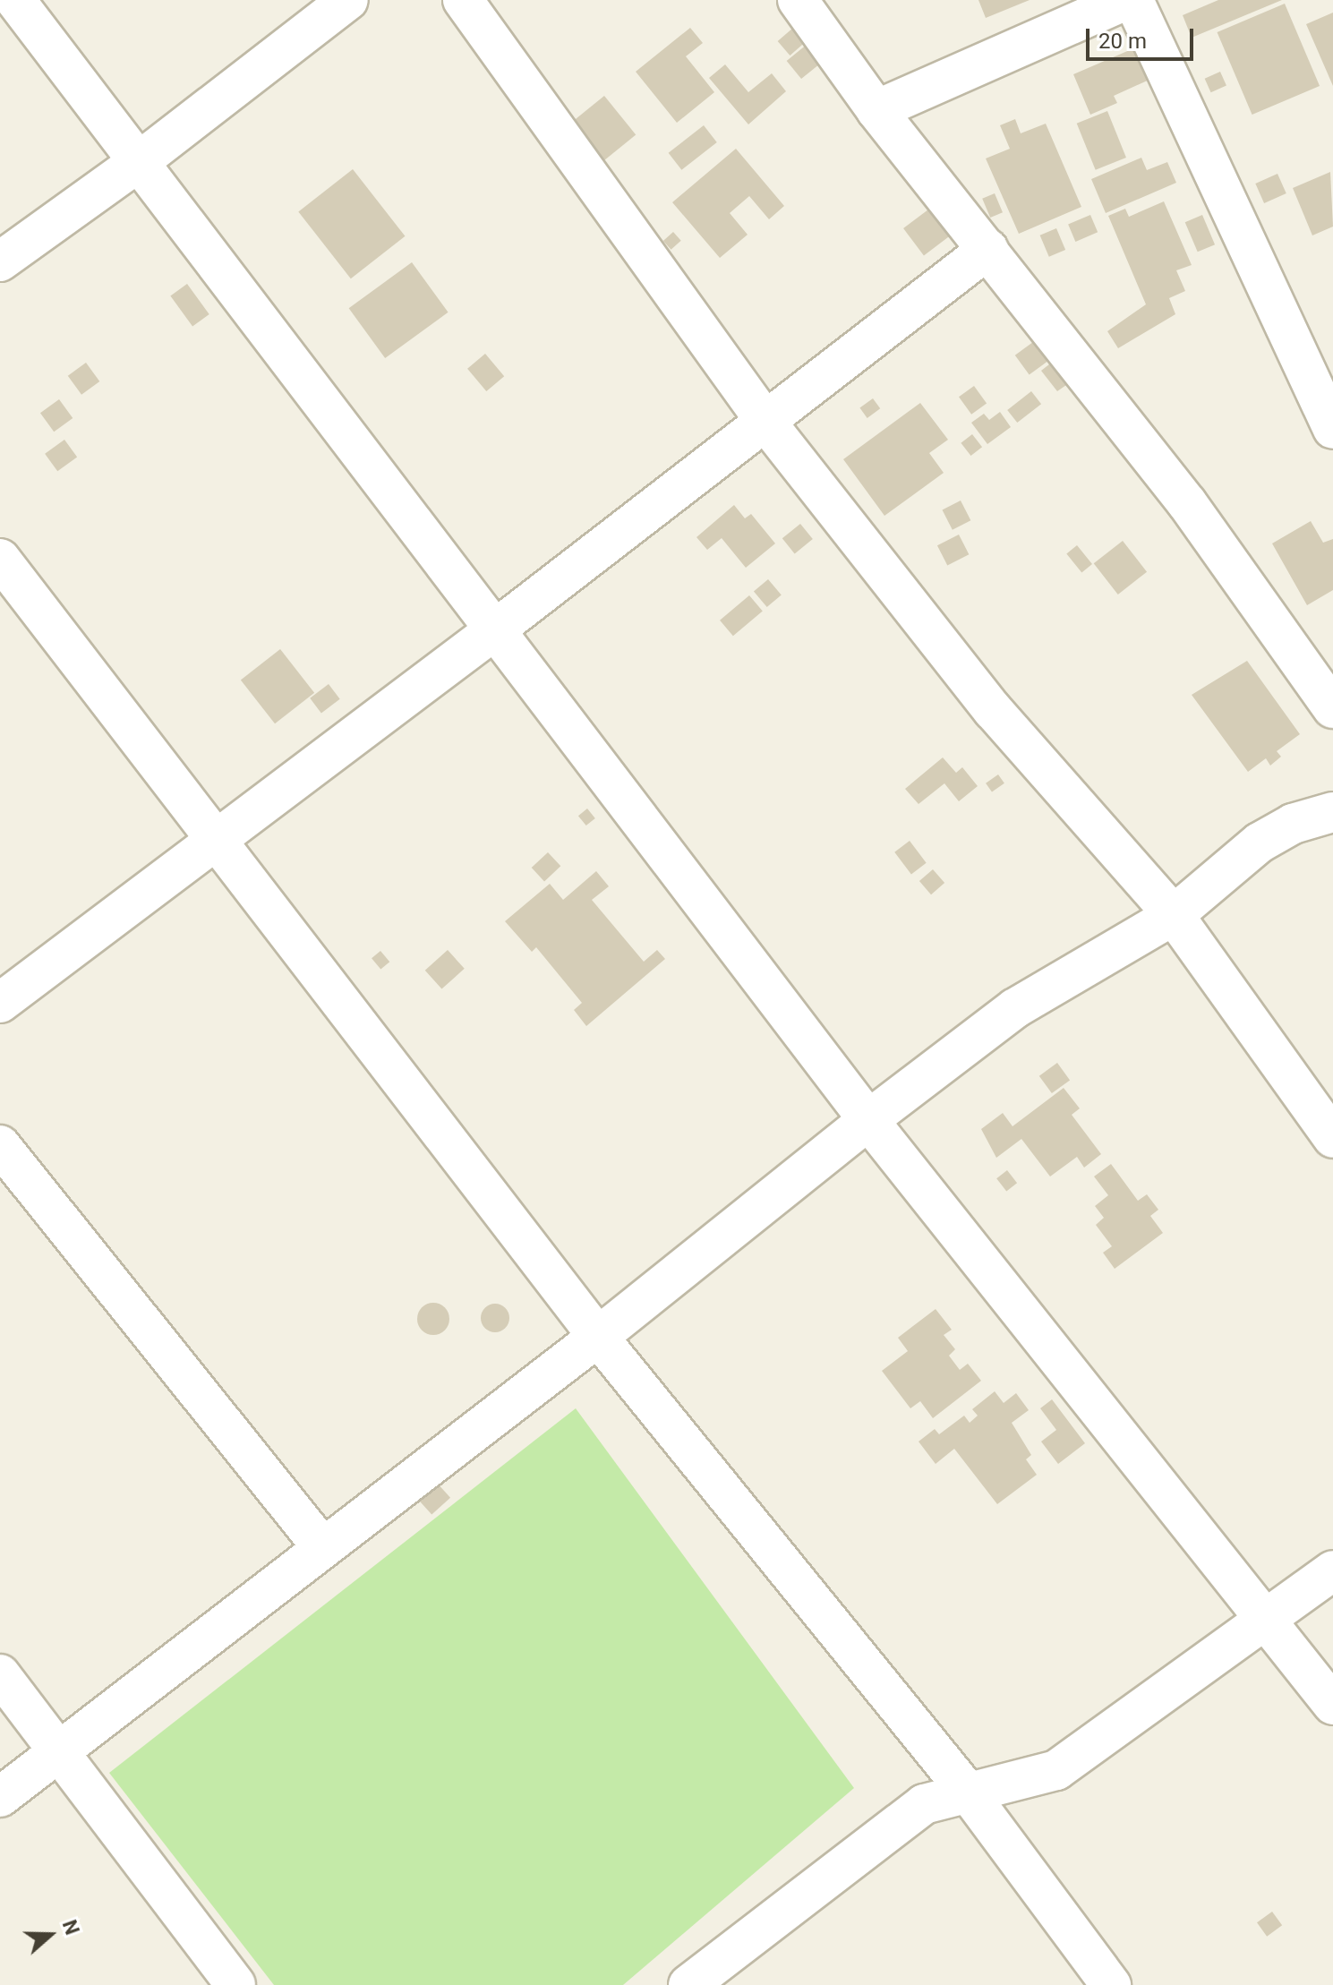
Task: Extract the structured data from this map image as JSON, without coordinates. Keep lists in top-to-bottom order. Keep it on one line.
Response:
{"scale_bar":"20 m","north":"right"}
